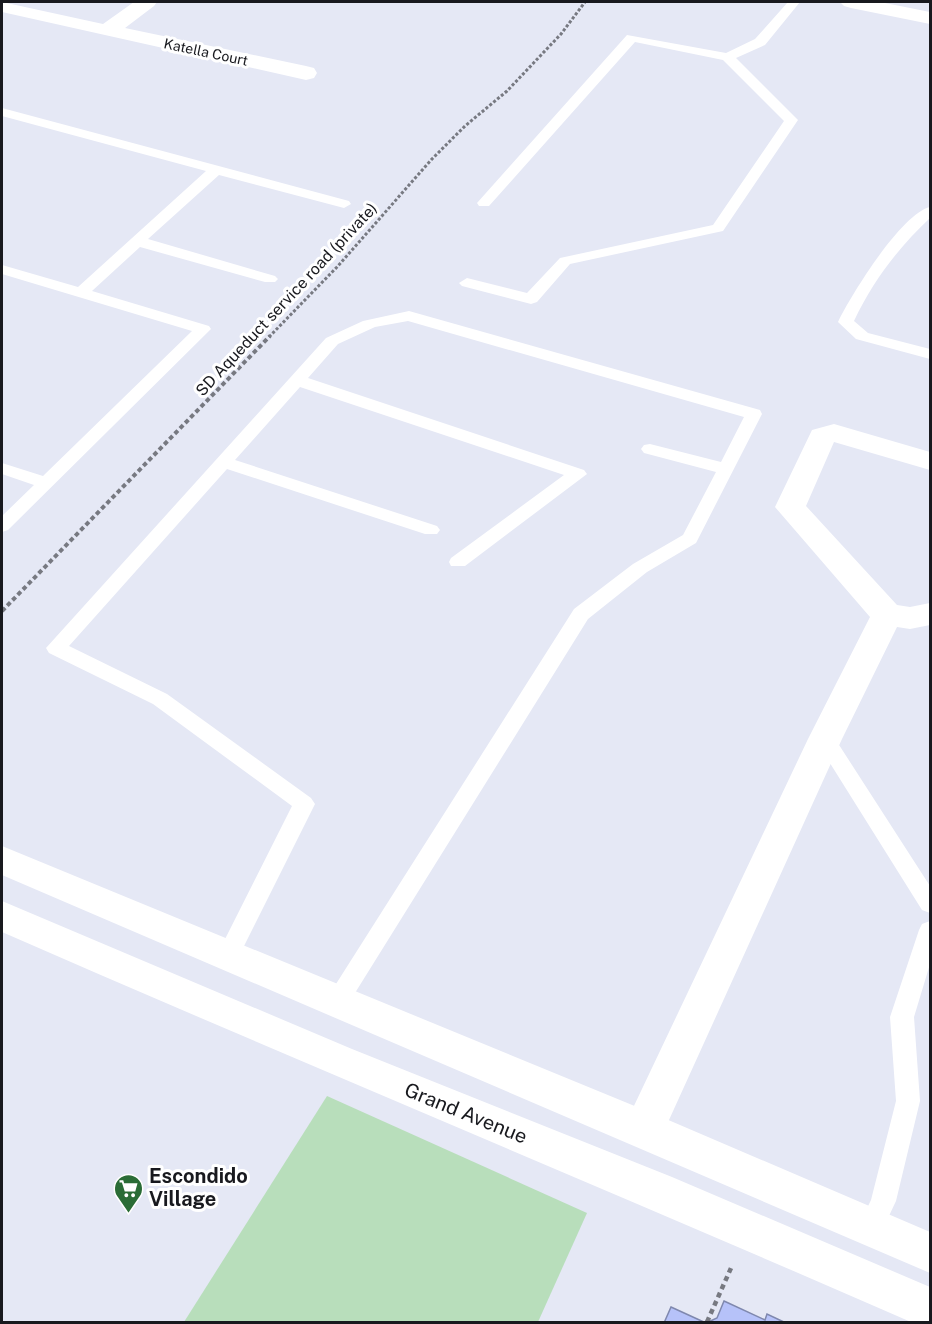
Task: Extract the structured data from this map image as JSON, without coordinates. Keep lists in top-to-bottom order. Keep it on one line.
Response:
{"streets":{"street":["Katella Court","Grand Avenue"],"path":["SD Aqueduct service road (private)"]},"places":{"supermarket":["Escondido Village"]}}
